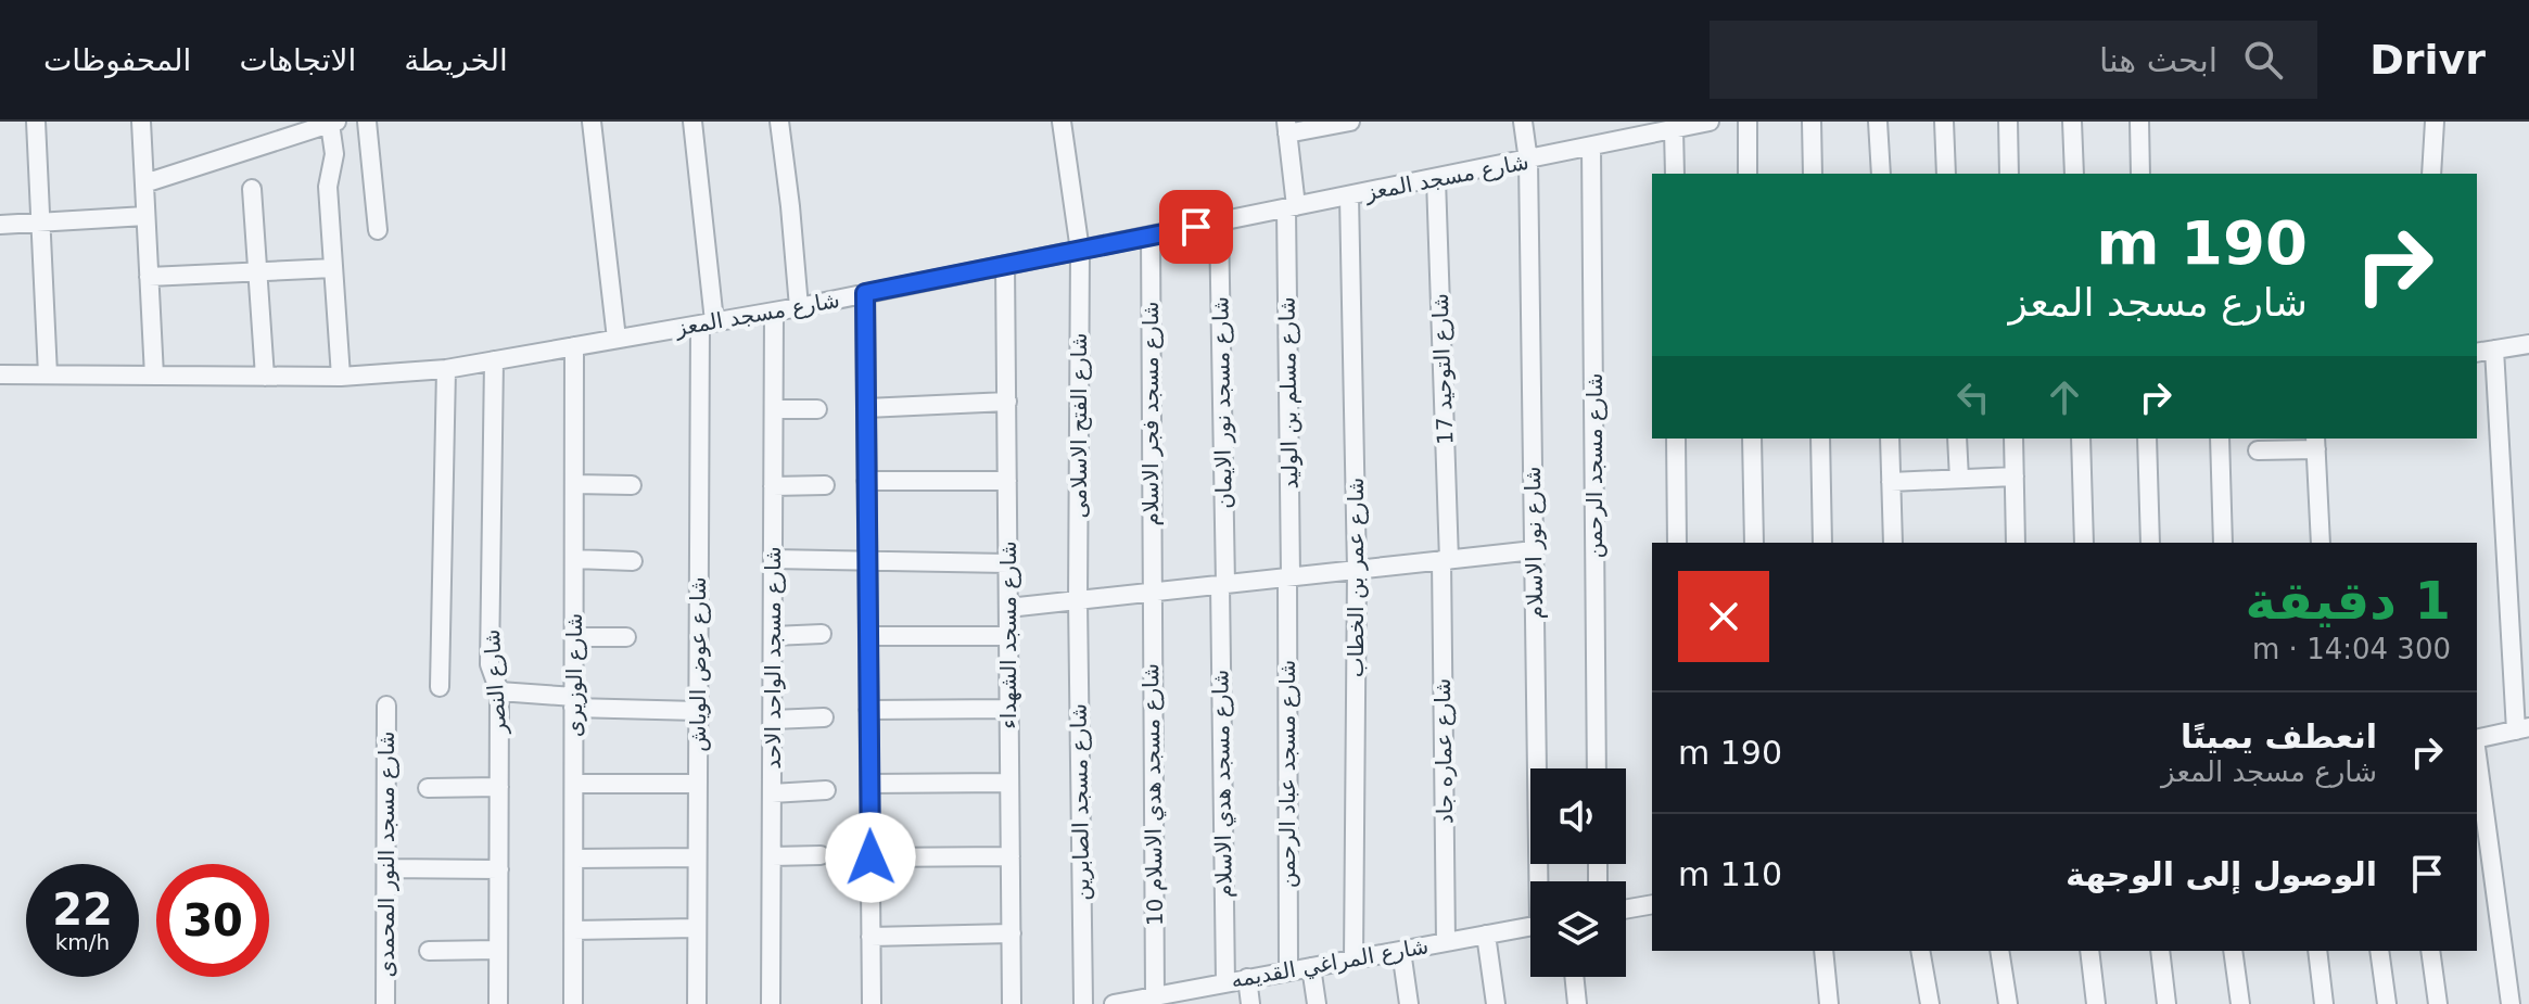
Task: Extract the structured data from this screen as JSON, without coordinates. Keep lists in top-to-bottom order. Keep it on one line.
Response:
{"streets":{"street":["شارع مسجد المعز","شارع التوحيد 17","شارع مسلم بن الوليد","شارع مسجد نور الايمان","شارع مسجد فجر الاسلام","شارع الفتح الاسلامى","شارع مسجد الرحمن","شارع نور الاسلام","شارع عمر بن الخطاب","شارع مسجد الشهداء","شارع مسجد الواحد الاحد","شارع عوض الوياش","شارع الوزيرى","شارع النصر","شارع عماره جاد","شارع مسجد عباد الرحمن","شارع مسجد هدي الاسلام","شارع مسجد هدي الاسلام 10","شارع مسجد الصابرين","شارع مسجد النور المحمدى","شارع المراغي القديمه"]},"crossings":[["شارع مسجد المعز","شارع التوحيد 17"],["شارع مسجد المعز","شارع مسلم بن الوليد"],["شارع مسجد المعز","شارع مسجد نور الايمان"],["شارع مسجد المعز","شارع مسجد فجر الاسلام"],["شارع مسجد المعز","شارع الفتح الاسلامى"],["شارع مسجد المعز","شارع مسجد الرحمن"],["شارع مسجد المعز","شارع نور الاسلام"],["شارع مسجد المعز","شارع عمر بن الخطاب"],["شارع مسجد المعز","شارع مسجد الشهداء"],["شارع مسجد المعز","شارع مسجد الواحد الاحد"],["شارع مسجد المعز","شارع عوض الوياش"],["شارع مسجد المعز","شارع الوزيرى"],["شارع مسجد المعز","شارع النصر"],["شارع التوحيد 17","شارع عماره جاد"],["شارع مسلم بن الوليد","شارع مسجد عباد الرحمن"],["شارع مسجد نور الايمان","شارع مسجد هدي الاسلام"],["شارع مسجد فجر الاسلام","شارع مسجد هدي الاسلام 10"],["شارع الفتح الاسلامى","شارع مسجد الصابرين"],["شارع عمر بن الخطاب","شارع المراغي القديمه"],["شارع عماره جاد","شارع المراغي القديمه"],["شارع مسجد عباد الرحمن","شارع المراغي القديمه"],["شارع مسجد هدي الاسلام","شارع المراغي القديمه"],["شارع مسجد هدي الاسلام 10","شارع المراغي القديمه"]],"page":{"header":"Drivr","search":"ابحث هنا","nav":["الخريطة","الاتجاهات","المحفوظات"],"turn":["190 m","شارع مسجد المعز"],"heading":["1 دقيقة","300 m · 14:04"],"list":[{"name":"انعطف يمينًا","note":"شارع مسجد المعز","value":"190 m"},{"name":"الوصول إلى الوجهة","value":"110 m"}],"speed":"22 km/h","limit":"30"}}
